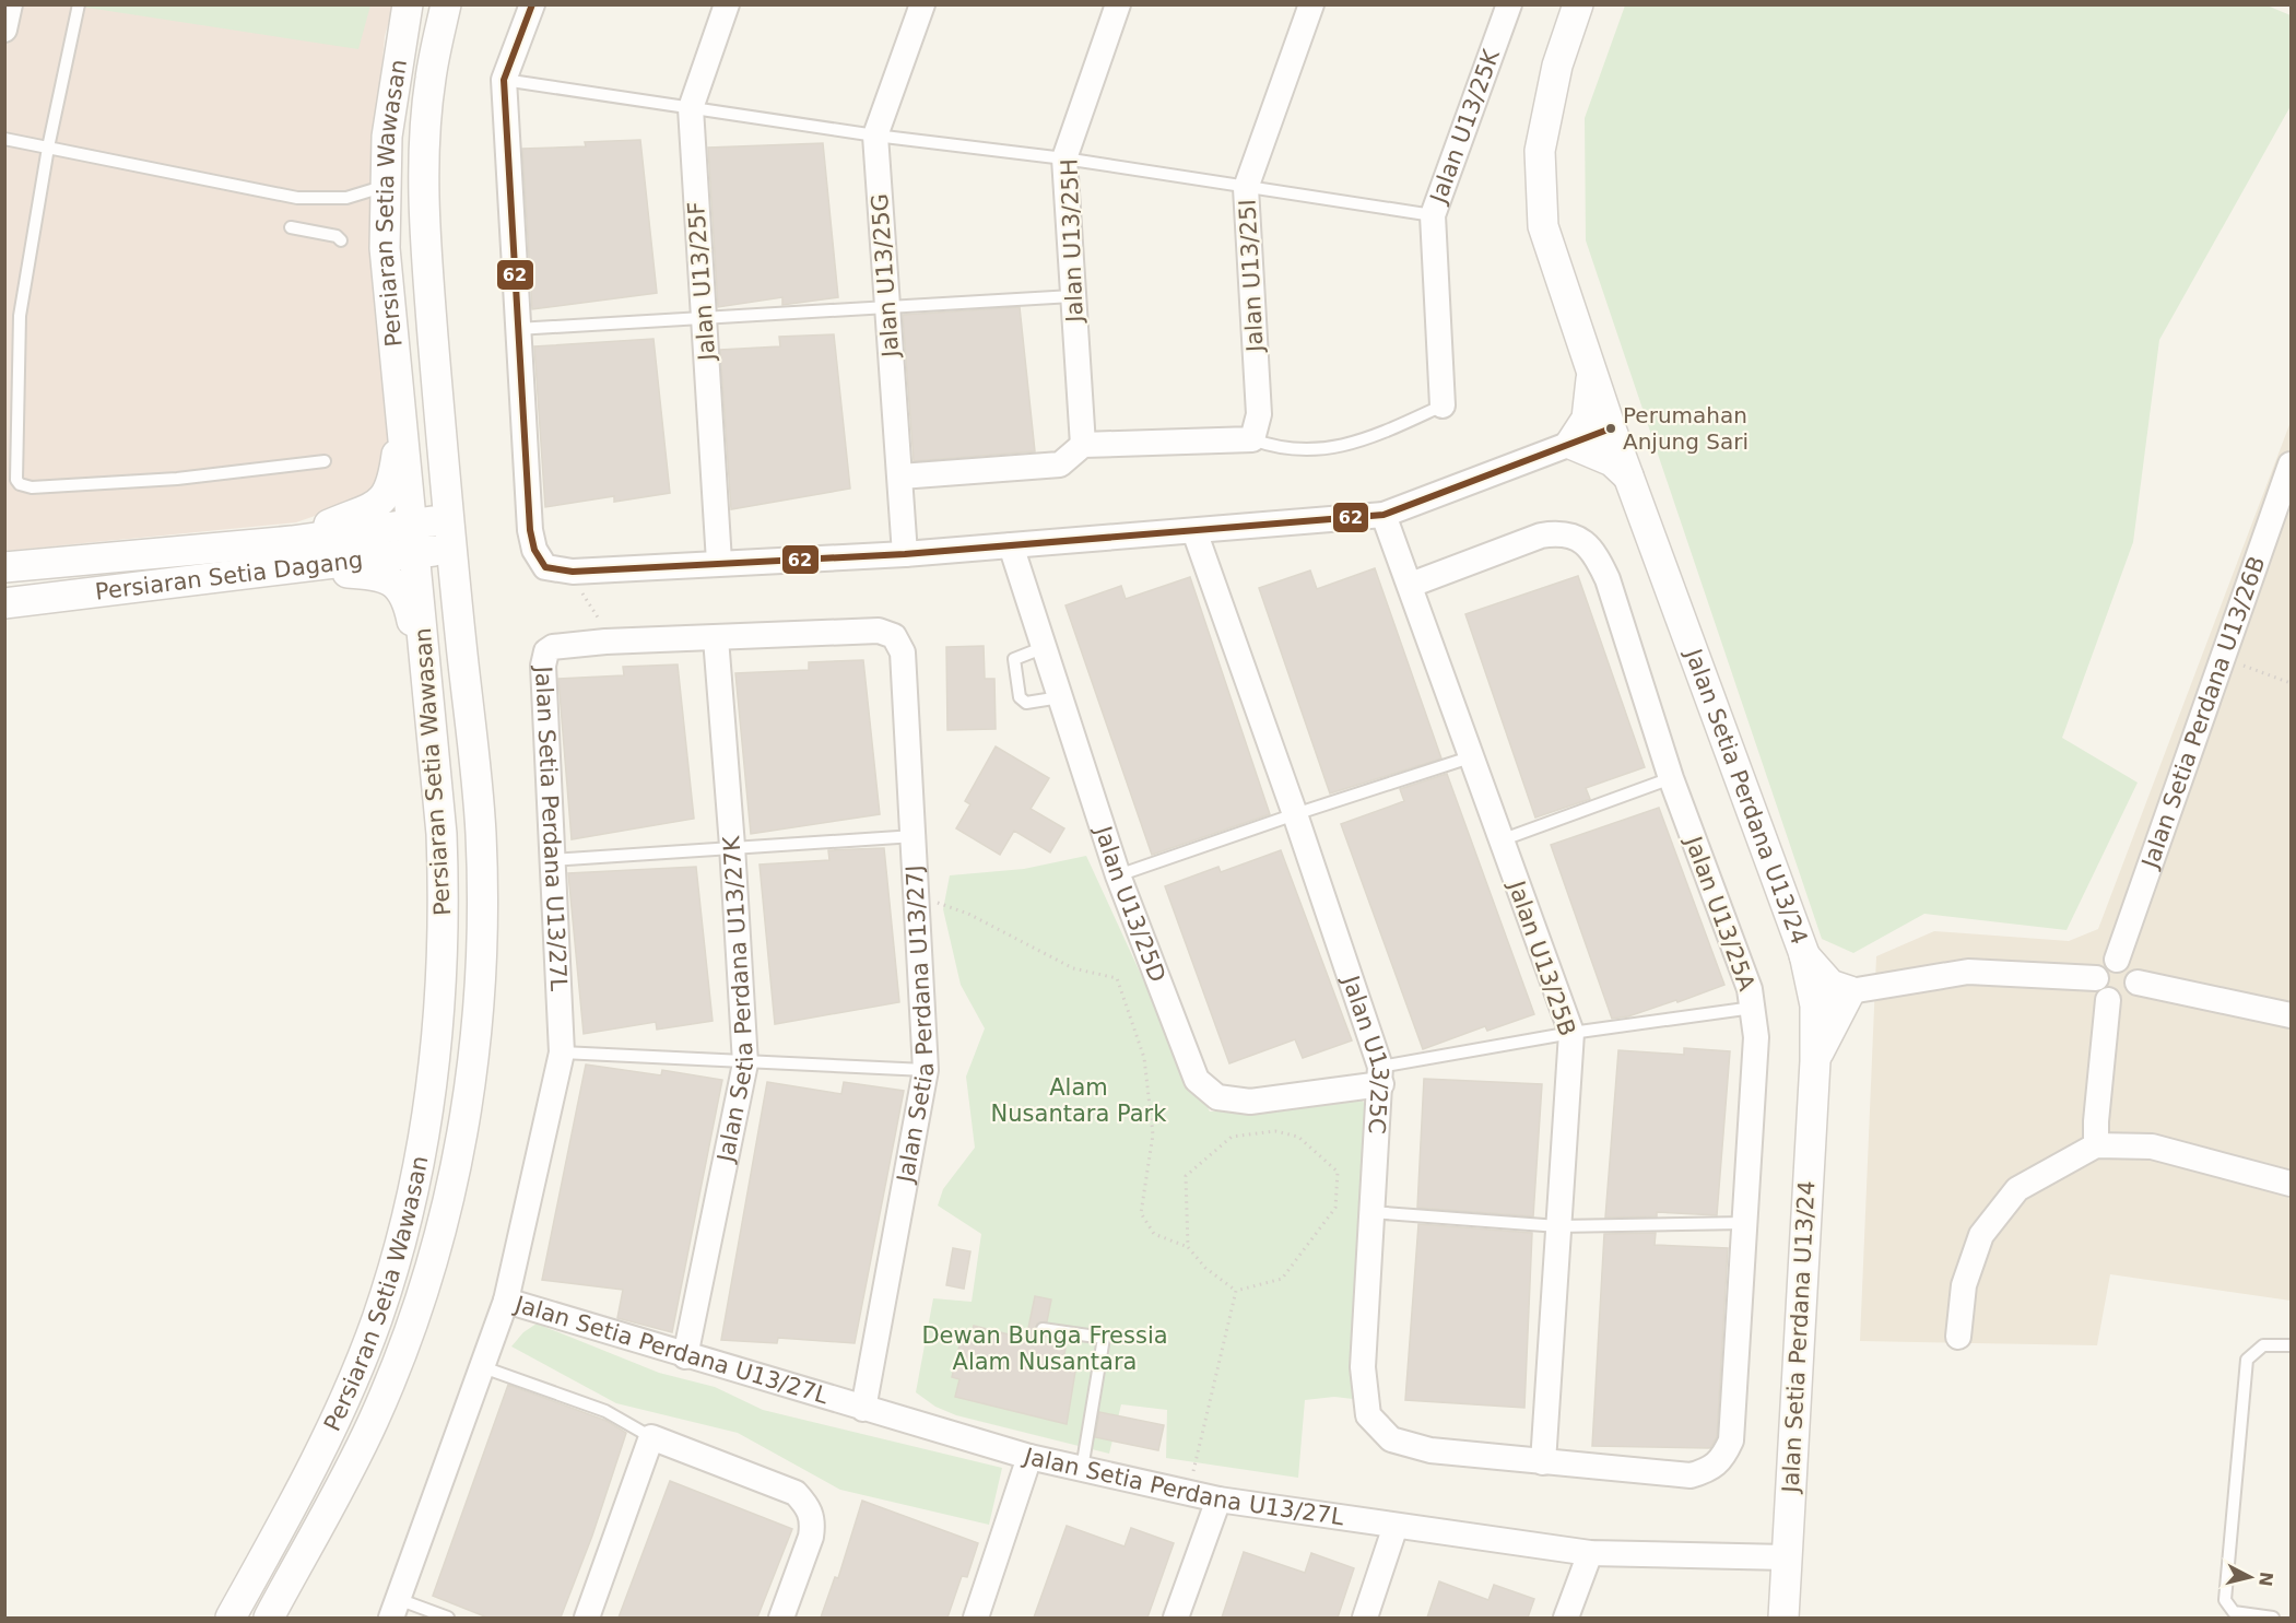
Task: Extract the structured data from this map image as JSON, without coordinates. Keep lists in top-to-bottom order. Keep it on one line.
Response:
{"streets":{"street":["Jalan U13/25K","Persiaran Setia Wawasan","Jalan U13/25H","Jalan U13/25G","Jalan U13/25I","Jalan U13/25F","Persiaran Setia Dagang","Jalan Setia Perdana U13/26B","Jalan Setia Perdana U13/24","Jalan Setia Perdana U13/27L","Jalan U13/25D","Jalan U13/25A","Jalan U13/25B","Jalan Setia Perdana U13/27K","Jalan Setia Perdana U13/27J","Jalan U13/25C"]},"crossings":[["Persiaran Setia Wawasan","Persiaran Setia Dagang"],["Jalan Setia Perdana U13/24","Jalan Setia Perdana U13/27L"],["Jalan Setia Perdana U13/27L","Jalan Setia Perdana U13/27K"],["Jalan Setia Perdana U13/27L","Jalan Setia Perdana U13/27J"],["Jalan U13/25D","Jalan U13/25C"],["Jalan U13/25A","Jalan U13/25B"],["Jalan U13/25A","Jalan U13/25C"],["Jalan U13/25B","Jalan U13/25C"]],"parks":["Alam Nusantara Park","Dewan Bunga Fressia Alam Nusantara"],"places":["Perumahan Anjung Sari"],"lines":["transit line 62"],"north":"right"}
